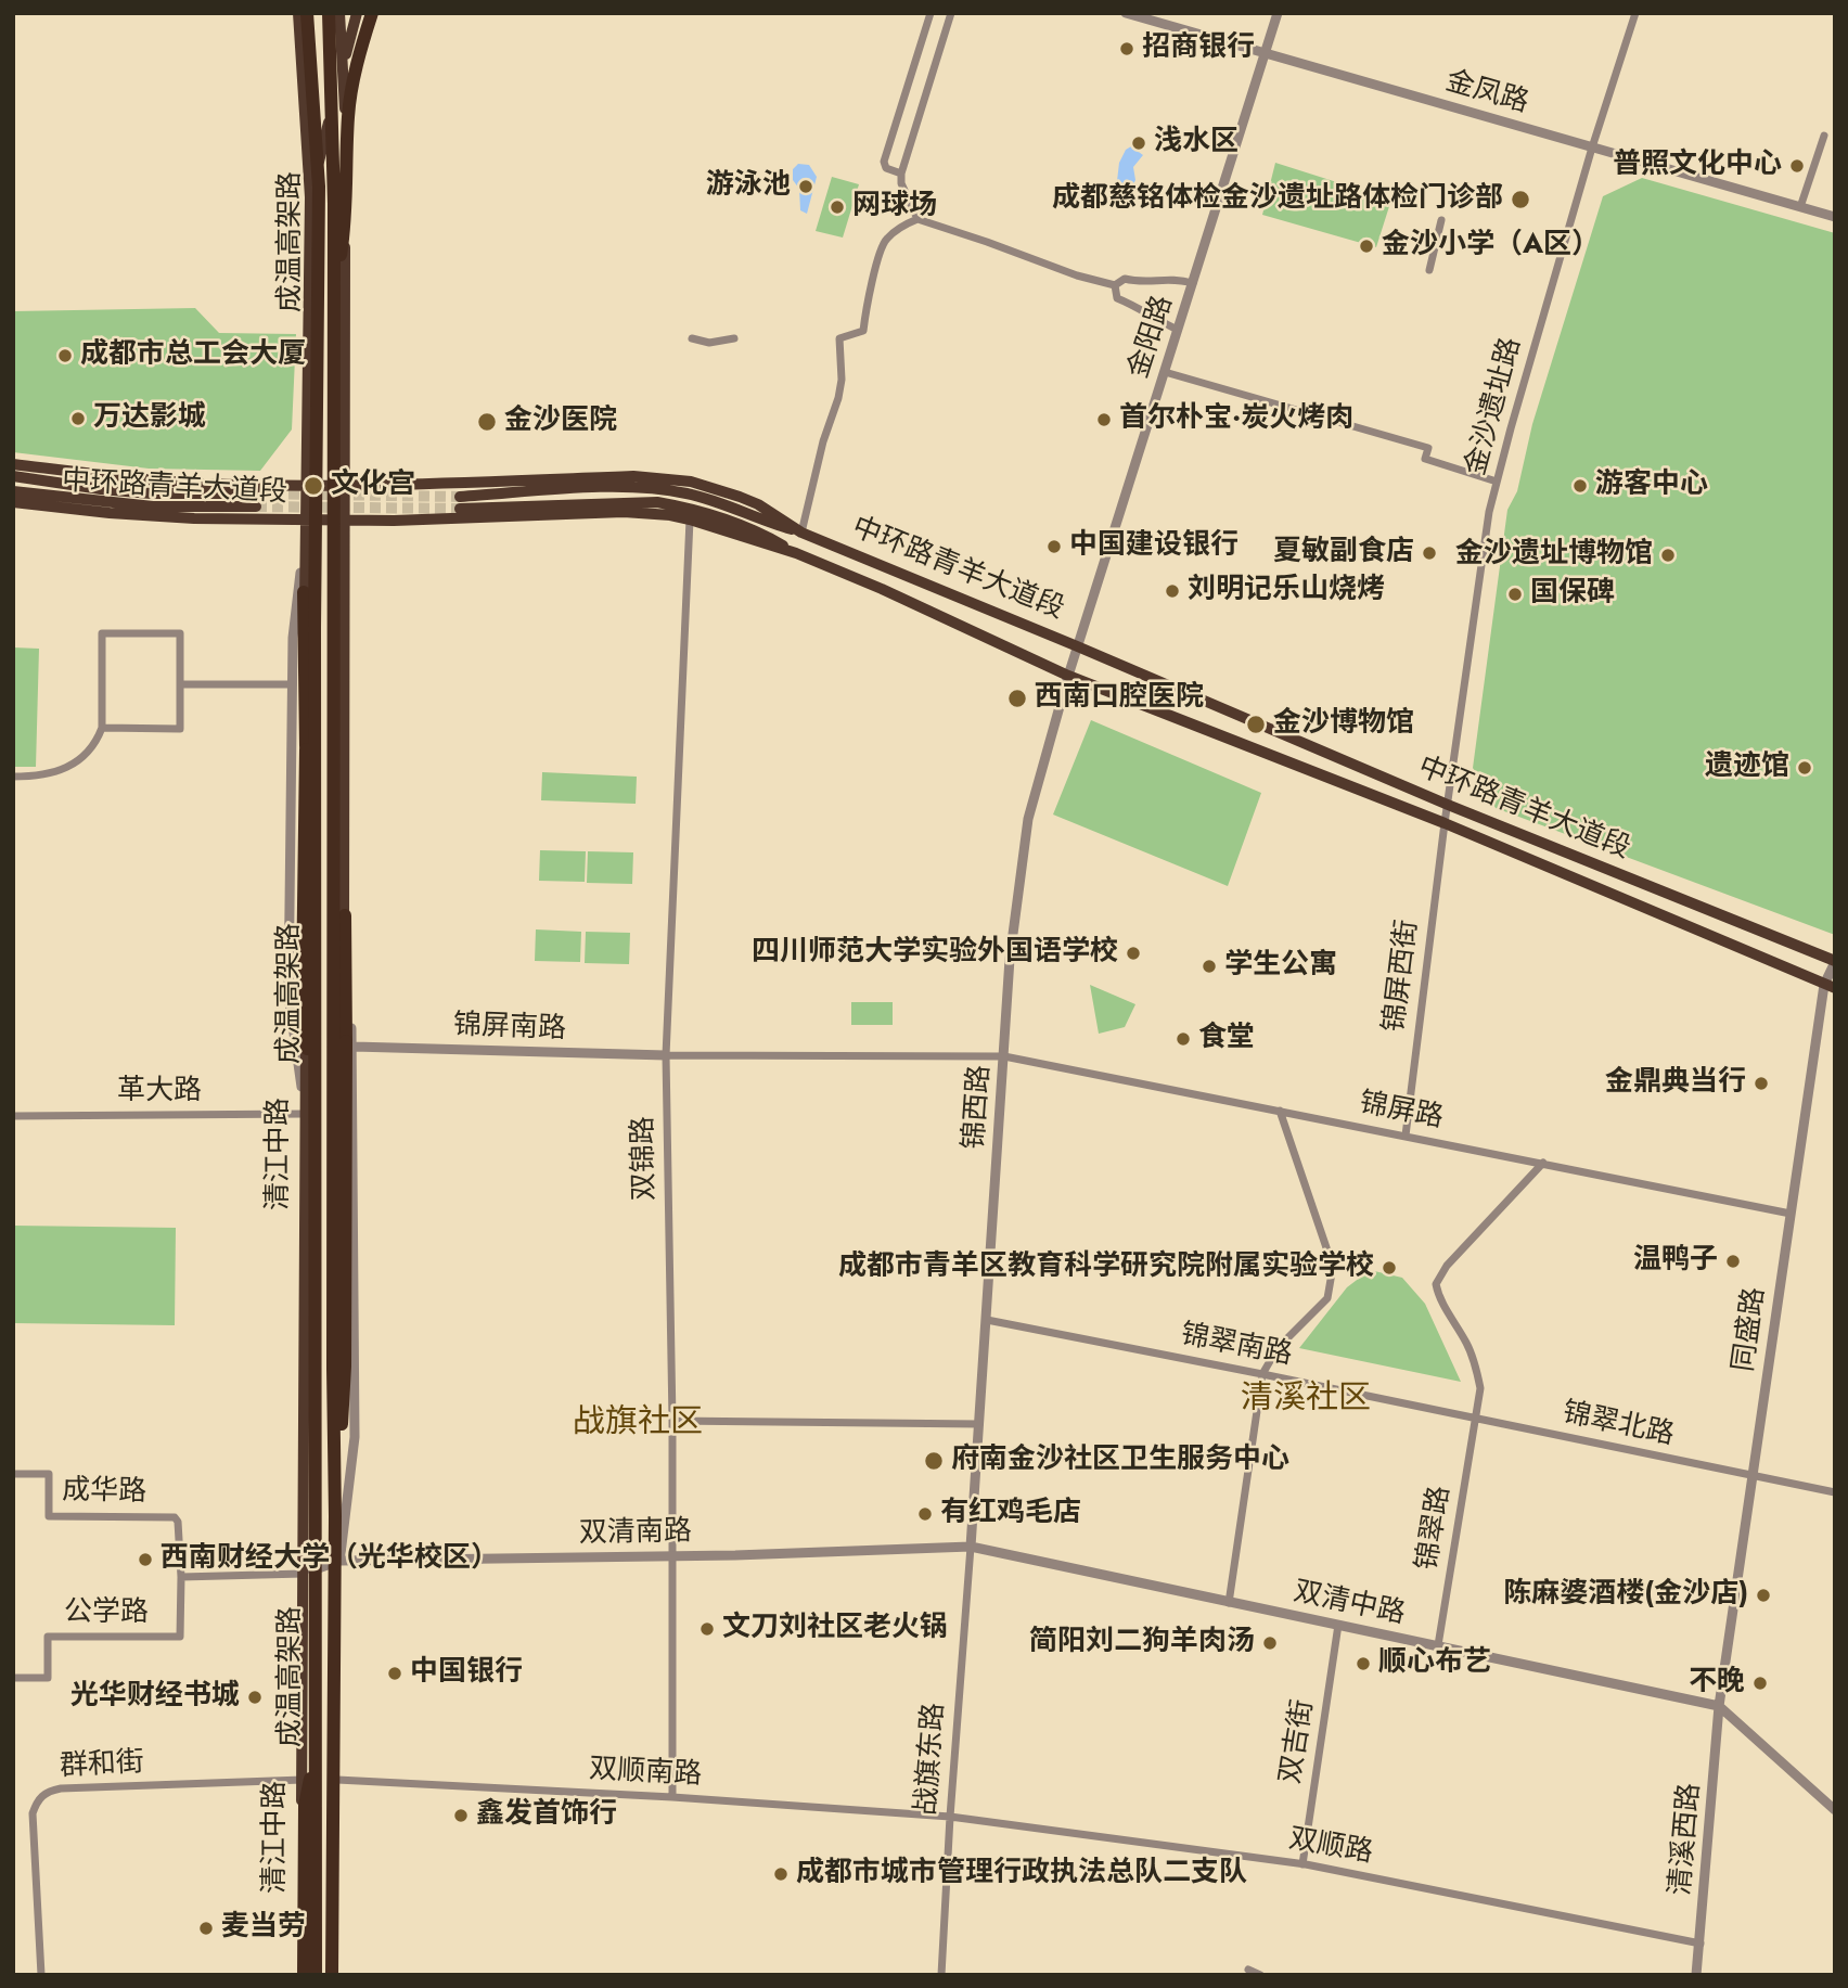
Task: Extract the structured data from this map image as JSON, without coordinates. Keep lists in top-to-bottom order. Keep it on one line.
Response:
{"streets":{"highway":["成温高架路"],"main road":["中环路青羊大道段","清江中路"],"street":["金凤路","金阳路","金沙遗址路","锦屏西街","锦屏南路","革大路","锦西路","锦屏路","双锦路","同盛路","锦翠南路","锦翠北路","成华路","锦翠路","双清南路","双清中路","公学路","双吉街","战旗东路","群和街","双顺南路","清溪西路","双顺路"]},"crossings":[["金凤路","金阳路"],["金凤路","金沙遗址路"],["成温高架路","革大路"],["成温高架路","清江中路"],["金阳路","中环路青羊大道段"],["金阳路","锦西路"],["金沙遗址路","中环路青羊大道段"],["金沙遗址路","锦屏西街"],["中环路青羊大道段","锦屏西街"],["中环路青羊大道段","锦西路"],["中环路青羊大道段","清江中路"],["中环路青羊大道段","双锦路"],["中环路青羊大道段","同盛路"],["锦屏西街","锦屏路"],["锦屏南路","锦屏路"],["锦屏南路","清江中路"],["锦屏南路","双锦路"],["革大路","清江中路"],["锦西路","锦屏路"],["锦西路","锦翠南路"],["锦西路","双清南路"],["锦西路","双清中路"],["锦西路","战旗东路"],["锦屏路","双锦路"],["锦屏路","同盛路"],["锦屏路","锦翠路"],["清江中路","双清南路"],["清江中路","群和街"],["清江中路","双顺南路"],["双锦路","双清南路"],["双锦路","双顺南路"],["同盛路","锦翠北路"],["同盛路","双清中路"],["同盛路","清溪西路"],["锦翠南路","锦翠北路"],["锦翠南路","锦翠路"],["锦翠北路","锦翠路"],["成华路","公学路"],["锦翠路","双清中路"],["双清南路","双清中路"],["双清南路","战旗东路"],["双清中路","双吉街"],["双清中路","战旗东路"],["双清中路","清溪西路"],["双吉街","双顺路"],["战旗东路","双顺南路"],["战旗东路","双顺路"],["双顺南路","双顺路"],["清溪西路","双顺路"]],"districts":["清溪社区","战旗社区"],"places":["招商银行","浅水区","普照文化中心","游泳池","成都慈铭体检金沙遗址路体检门诊部","网球场","金沙小学（A区）","成都市总工会大厦","万达影城","首尔朴宝·炭火烤肉","金沙医院","文化宫","游客中心","中国建设银行","夏敏副食店","金沙遗址博物馆","刘明记乐山烧烤","国保碑","西南口腔医院","金沙博物馆","遗迹馆","四川师范大学实验外国语学校","学生公寓","食堂","金鼎典当行","温鸭子","成都市青羊区教育科学研究院附属实验学校","府南金沙社区卫生服务中心","有红鸡毛店","西南财经大学（光华校区）","陈麻婆酒楼(金沙店)","文刀刘社区老火锅","简阳刘二狗羊肉汤","顺心布艺","中国银行","不晚","光华财经书城","鑫发首饰行","成都市城市管理行政执法总队二支队","麦当劳"]}
